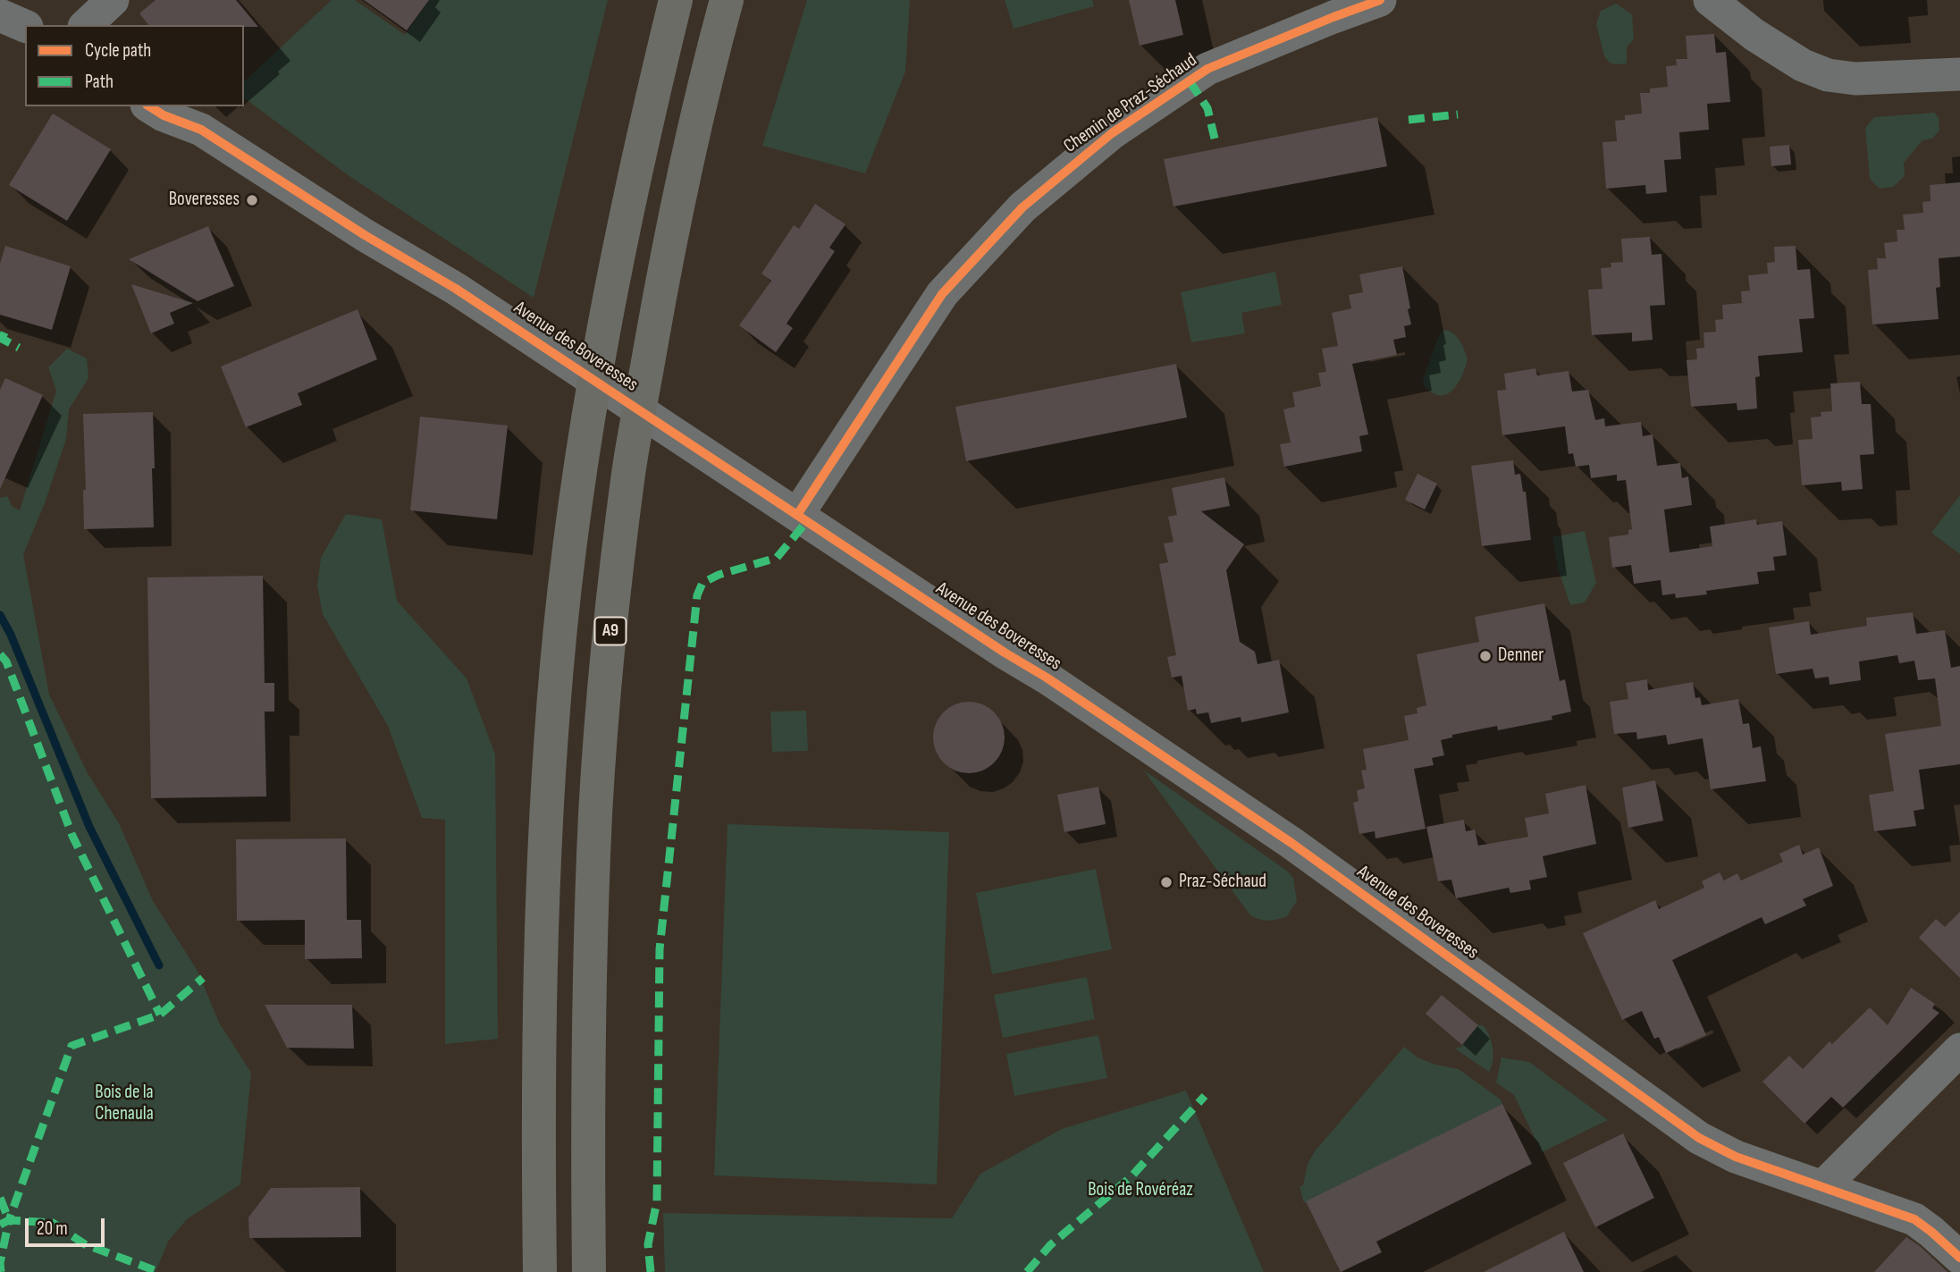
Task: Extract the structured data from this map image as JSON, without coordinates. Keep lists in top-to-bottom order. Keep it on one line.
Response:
{"streets":{"highway":["A9"],"street":["Chemin de Praz-Séchaud","Avenue des Boveresses"]},"crossings":[["Chemin de Praz-Séchaud","Avenue des Boveresses"]],"parks":["Bois de la Chenaula","Bois de Rovéréaz"],"places":["Boveresses","Denner","Praz-Séchaud"],"legend":["Cycle path","Path"],"scale_bar":"20 m"}
